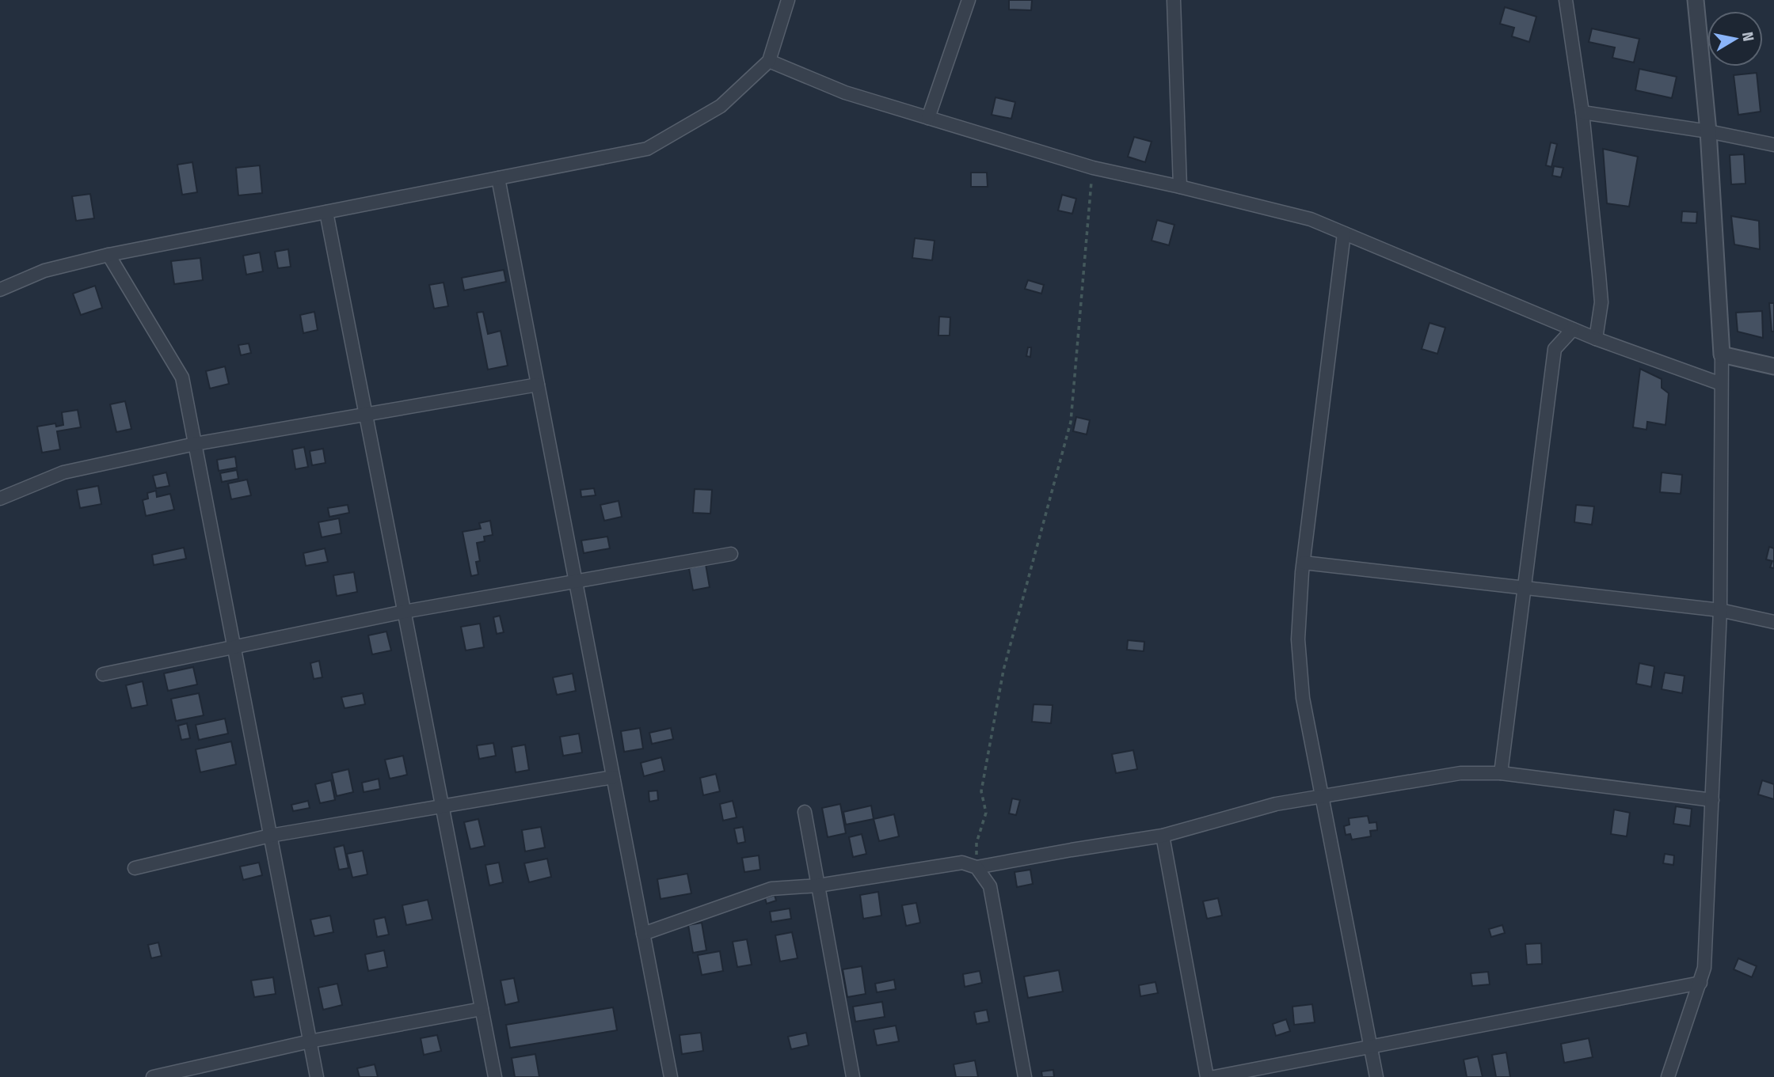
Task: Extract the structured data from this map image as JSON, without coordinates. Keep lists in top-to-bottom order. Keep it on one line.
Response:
{"north":"right"}
